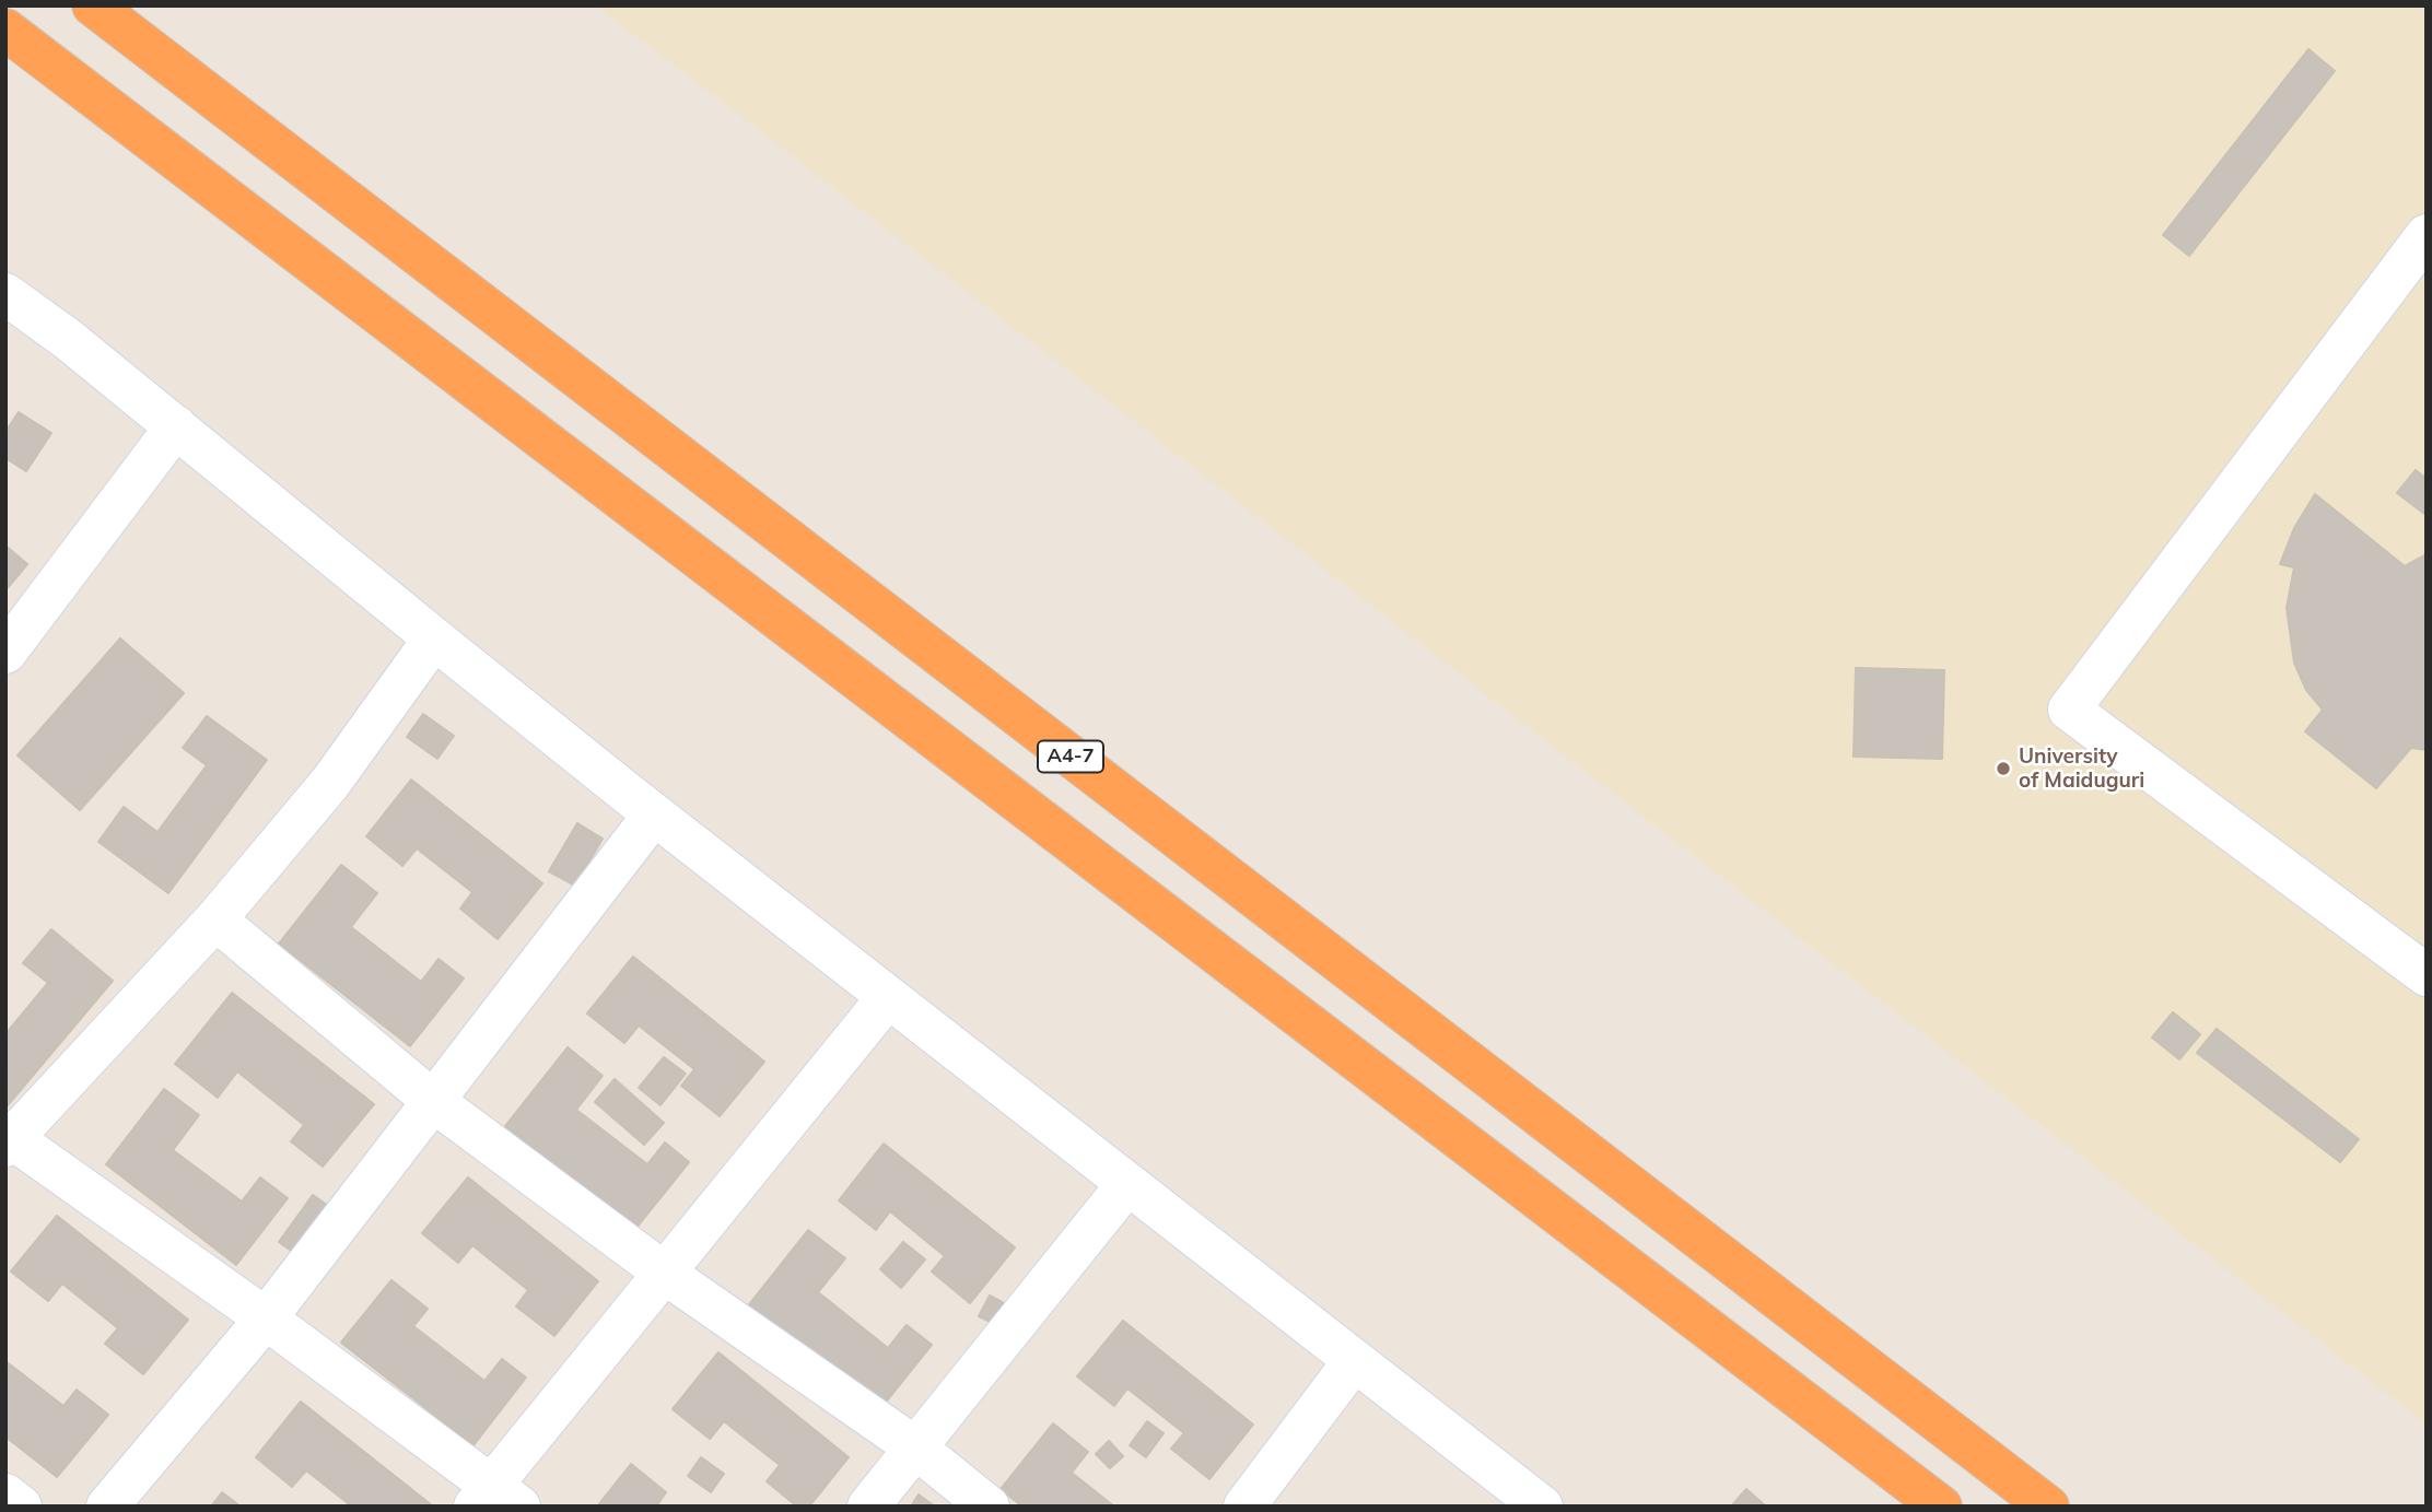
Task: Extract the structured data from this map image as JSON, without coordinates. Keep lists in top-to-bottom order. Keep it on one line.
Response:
{"streets":{"highway":["A4-7"]},"places":["University of Maiduguri"]}
